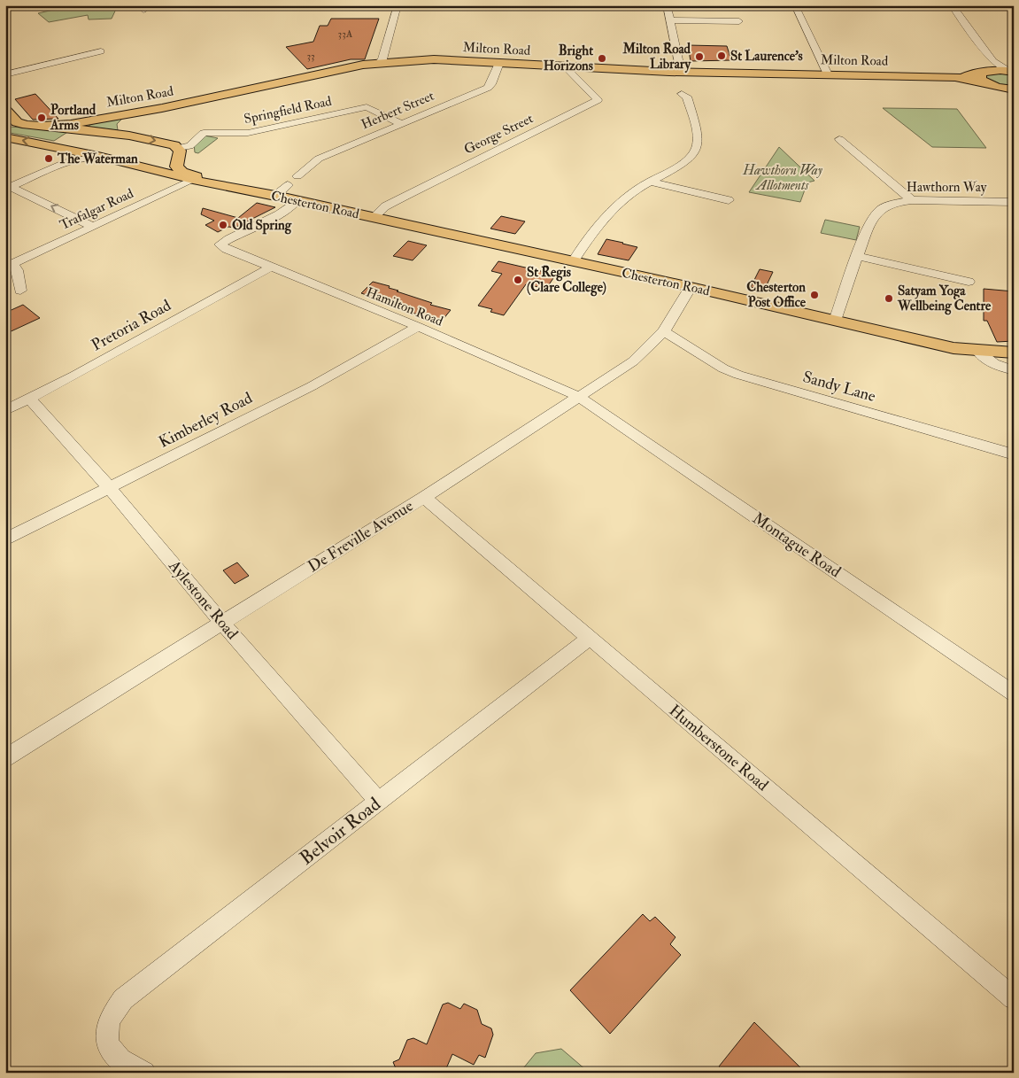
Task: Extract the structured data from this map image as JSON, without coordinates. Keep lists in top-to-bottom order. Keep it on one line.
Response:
{"streets":{"main road":["Milton Road","Chesterton Road"],"street":["Springfield Road","Herbert Street","George Street","Hawthorn Way","Trafalgar Road","Hamilton Road","Pretoria Road","Sandy Lane","Kimberley Road","De Freville Avenue","Montague Road","Aylestone Road","Humberstone Road","Belvoir Road"]},"crossings":[["Milton Road","Herbert Street"],["Milton Road","George Street"],["Springfield Road","Herbert Street"],["George Street","Chesterton Road"],["Hawthorn Way","Chesterton Road"],["Chesterton Road","Hamilton Road"],["Chesterton Road","De Freville Avenue"],["Hamilton Road","Pretoria Road"],["Hamilton Road","Kimberley Road"],["Hamilton Road","De Freville Avenue"],["Hamilton Road","Montague Road"],["Pretoria Road","Aylestone Road"],["Sandy Lane","De Freville Avenue"],["Kimberley Road","Aylestone Road"],["De Freville Avenue","Montague Road"],["De Freville Avenue","Aylestone Road"],["De Freville Avenue","Humberstone Road"],["Aylestone Road","Belvoir Road"],["Humberstone Road","Belvoir Road"]],"parks":["Hawthorn Way Allotments"],"places":["St Laurence's","Milton Road Library","Bright Horizons","Portland Arms","The Waterman","Old Spring","St Regis (Clare College)","Chesterton Post Office","Satyam Yoga Wellbeing Centre"],"house_numbers":["33A","33"]}
